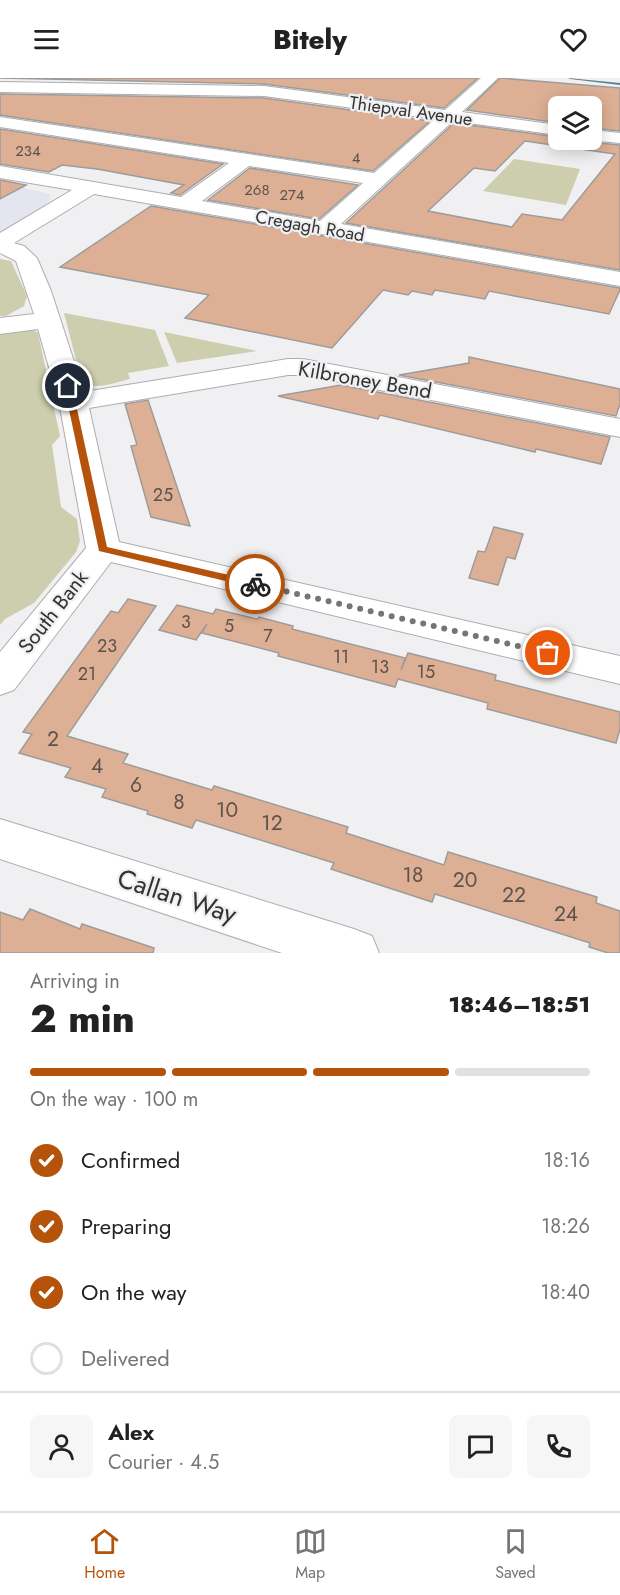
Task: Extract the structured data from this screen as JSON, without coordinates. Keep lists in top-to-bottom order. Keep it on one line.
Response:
{"streets":{"street":["Thiepval Avenue","Cregagh Road","Kilbroney Bend","South Bank","Callan Way"]},"crossings":[["Kilbroney Bend","South Bank"]],"house_numbers":["234","4","268","274","25","3","5","7","23","11","13","15","21","2","4","6","8","10","12","18","20","22","24"],"page":{"header":"Bitely","heading":["2 min","Arriving in","18:46–18:51"],"panel":["Alex","Courier · 4.5"],"bar":"On the way · 100 m","list":[["Confirmed","18:16"],["Preparing","18:26"],["On the way","18:40"],"Delivered"],"tabs":["Home","Map","Saved"]}}
